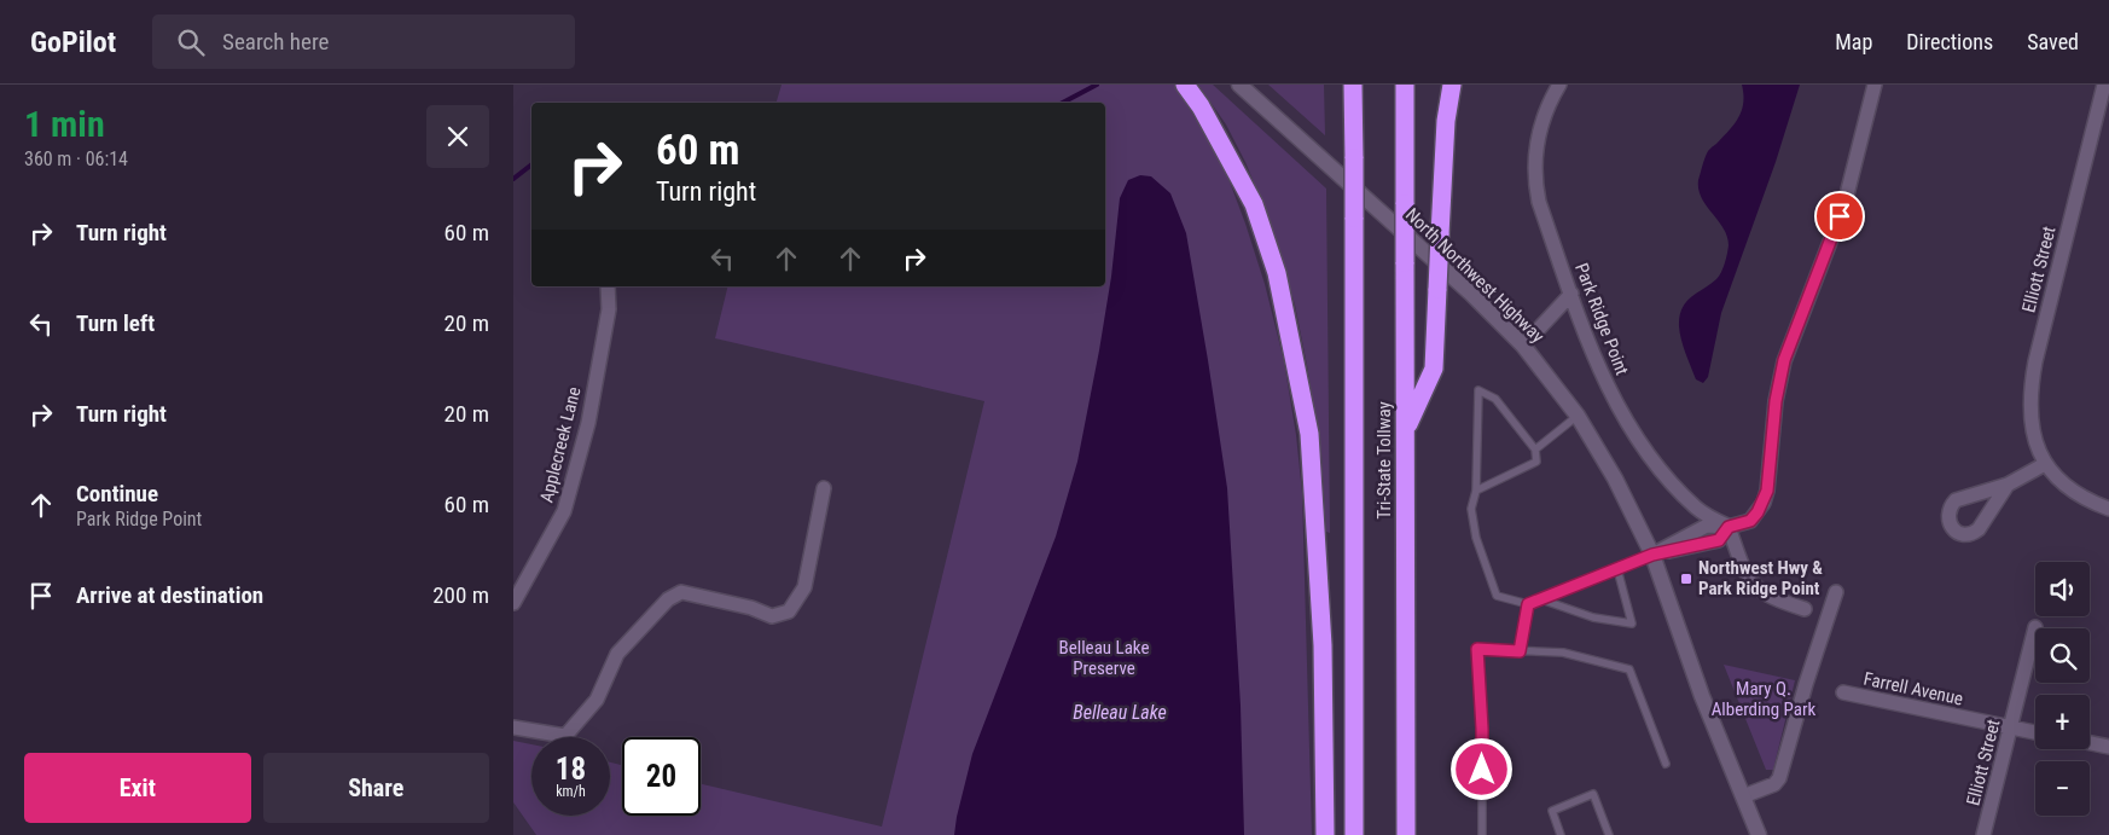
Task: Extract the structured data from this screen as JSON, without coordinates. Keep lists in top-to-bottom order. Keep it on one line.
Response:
{"streets":{"highway":["Tri-State Tollway"],"main road":["North Northwest Highway"],"street":["Elliott Street","Park Ridge Point","Applecreek Lane","Farrell Avenue"]},"crossings":[["Elliott Street","Farrell Avenue"]],"water":["Belleau Lake"],"parks":["Belleau Lake Preserve","Mary Q. Alberding Park"],"places":{"transit":["Northwest Hwy & Park Ridge Point"]},"page":{"header":"GoPilot","search":"Search here","nav":["Map","Directions","Saved"],"heading":["1 min","360 m · 06:14"],"turn":["60 m","Turn right"],"list":[{"name":"Turn right","value":"60 m"},{"name":"Turn left","value":"20 m"},{"name":"Turn right","value":"20 m"},{"name":"Continue","note":"Park Ridge Point","value":"60 m"},{"name":"Arrive at destination","value":"200 m"}],"map_buttons":["+","−"],"speed":"18 km/h","limit":"20","buttons":["Exit","Share"]}}
